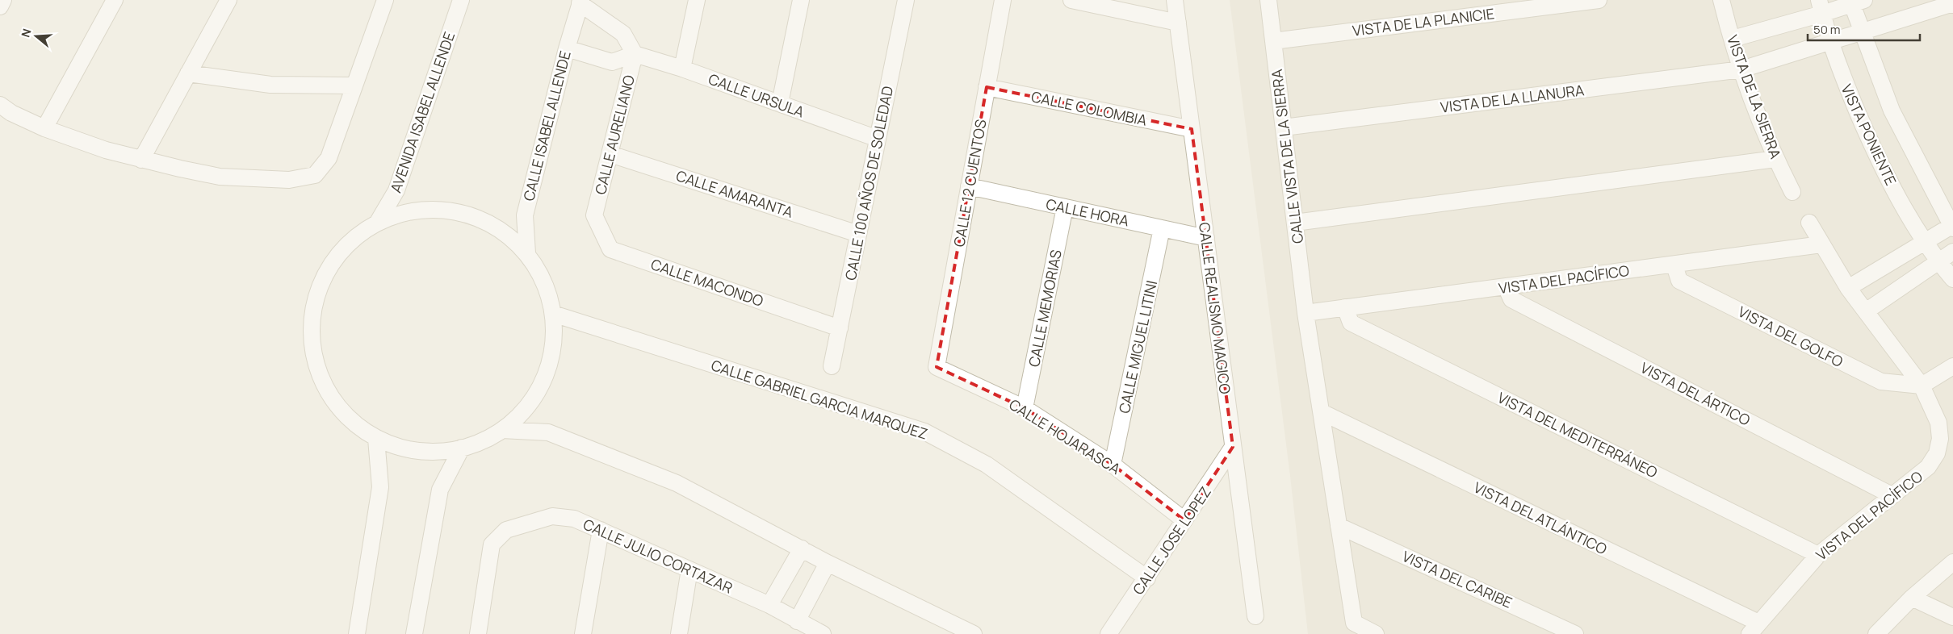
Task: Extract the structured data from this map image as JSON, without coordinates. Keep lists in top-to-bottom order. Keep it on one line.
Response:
{"streets":{"street":["VISTA DE LA PLANICIE","CALLE URSULA","VISTA DE LA SIERRA","VISTA DE LA LLANURA","CALLE COLOMBIA","AVENIDA ISABEL ALLENDE","CALLE ISABEL ALLENDE","CALLE AURELIANO","VISTA PONIENTE","CALLE VISTA DE LA SIERRA","CALLE 100 AÑOS DE SOLEDAD","CALLE 12 CUENTOS","CALLE AMARANTA","CALLE HORA","VISTA DEL PACÍFICO","CALLE MACONDO","CALLE MEMORIAS","CALLE REALISMO MAGICO","VISTA DEL GOLFO","CALLE MIGUEL LITINI","VISTA DEL ÁRTICO","CALLE GABRIEL GARCIA MARQUEZ","VISTA DEL MEDITERRÁNEO","CALLE HOJARASCA","VISTA DEL ATLÁNTICO","CALLE JOSE LOPEZ","CALLE JULIO CORTAZAR","VISTA DEL CARIBE"]},"crossings":[["VISTA DE LA PLANICIE","CALLE VISTA DE LA SIERRA"],["CALLE URSULA","CALLE AURELIANO"],["CALLE URSULA","CALLE 100 AÑOS DE SOLEDAD"],["VISTA DE LA SIERRA","VISTA DE LA LLANURA"],["VISTA DE LA LLANURA","VISTA PONIENTE"],["VISTA DE LA LLANURA","CALLE VISTA DE LA SIERRA"],["CALLE COLOMBIA","CALLE 12 CUENTOS"],["CALLE COLOMBIA","CALLE REALISMO MAGICO"],["CALLE AURELIANO","CALLE AMARANTA"],["CALLE AURELIANO","CALLE MACONDO"],["CALLE VISTA DE LA SIERRA","VISTA DEL PACÍFICO"],["CALLE VISTA DE LA SIERRA","VISTA DEL ATLÁNTICO"],["CALLE VISTA DE LA SIERRA","VISTA DEL CARIBE"],["CALLE 100 AÑOS DE SOLEDAD","CALLE AMARANTA"],["CALLE 100 AÑOS DE SOLEDAD","CALLE MACONDO"],["CALLE 12 CUENTOS","CALLE HORA"],["CALLE 12 CUENTOS","CALLE HOJARASCA"],["CALLE HORA","CALLE MEMORIAS"],["CALLE HORA","CALLE REALISMO MAGICO"],["CALLE HORA","CALLE MIGUEL LITINI"],["VISTA DEL PACÍFICO","VISTA DEL GOLFO"],["VISTA DEL PACÍFICO","VISTA DEL ÁRTICO"],["VISTA DEL PACÍFICO","VISTA DEL MEDITERRÁNEO"],["VISTA DEL PACÍFICO","VISTA DEL ATLÁNTICO"],["CALLE MEMORIAS","CALLE HOJARASCA"],["CALLE REALISMO MAGICO","CALLE JOSE LOPEZ"],["CALLE MIGUEL LITINI","CALLE HOJARASCA"],["CALLE GABRIEL GARCIA MARQUEZ","CALLE JOSE LOPEZ"],["CALLE HOJARASCA","CALLE JOSE LOPEZ"]],"scale_bar":"50 m","north":"left"}
